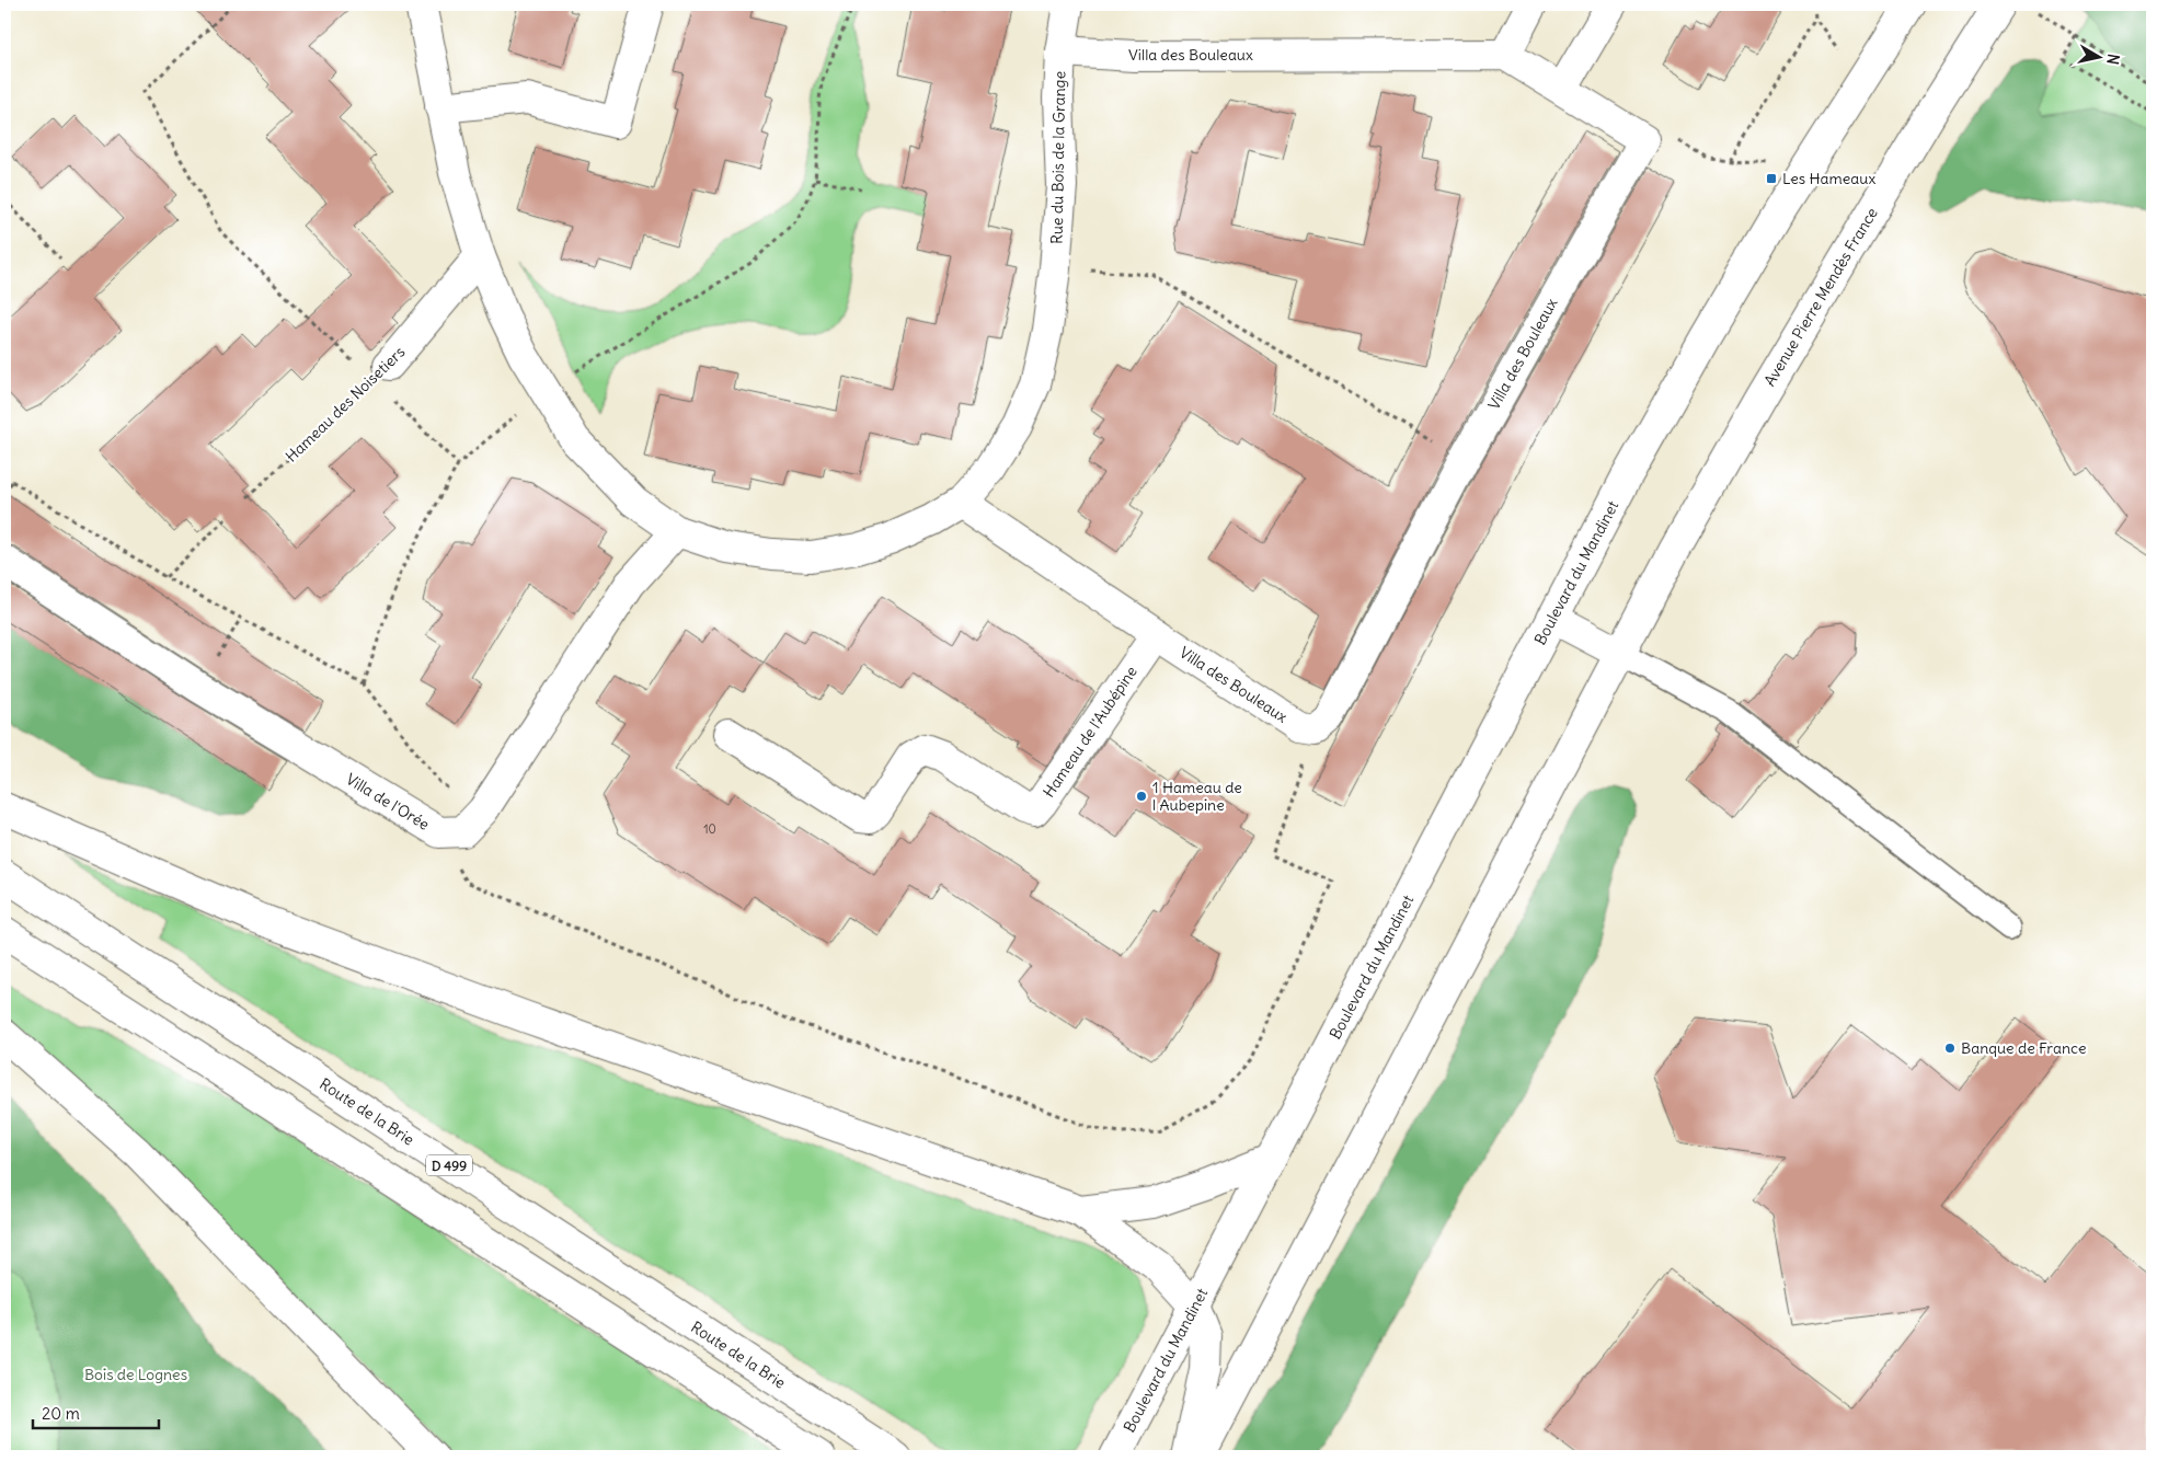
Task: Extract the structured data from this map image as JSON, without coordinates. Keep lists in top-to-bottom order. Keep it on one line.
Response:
{"streets":{"main road":["Villa des Bouleaux","Rue du Bois de la Grange","Avenue Pierre Mendès France","Hameau des Noisetiers","Boulevard du Mandinet","Hameau de l'Aubépine","Villa de l'Orée","Route de la Brie","D 499"]},"crossings":[["Villa des Bouleaux","Rue du Bois de la Grange"],["Villa des Bouleaux","Hameau de l'Aubépine"],["Rue du Bois de la Grange","Hameau des Noisetiers"],["Rue du Bois de la Grange","Villa de l'Orée"]],"parks":["Bois de Lognes"],"places":{"transit":["Les Hameaux"],"other":["1 Hameau de l Aubepine","Banque de France"]},"house_numbers":["10"],"scale_bar":"20 m","north":"right"}
